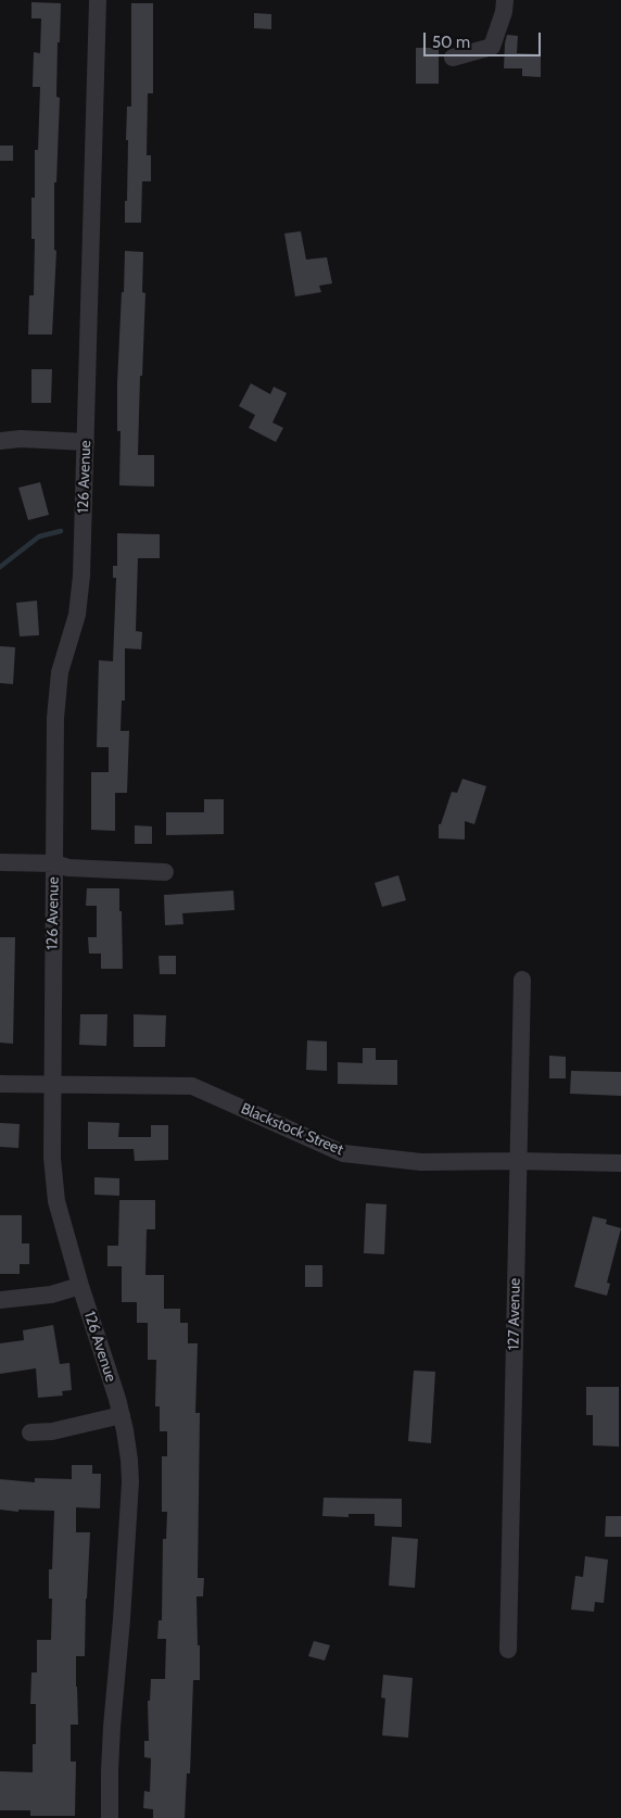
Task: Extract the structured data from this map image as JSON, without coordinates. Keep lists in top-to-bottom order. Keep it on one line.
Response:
{"streets":{"street":["126 Avenue","Blackstock Street","127 Avenue"]},"crossings":[["126 Avenue","Blackstock Street"],["Blackstock Street","127 Avenue"]],"scale_bar":"50 m"}
